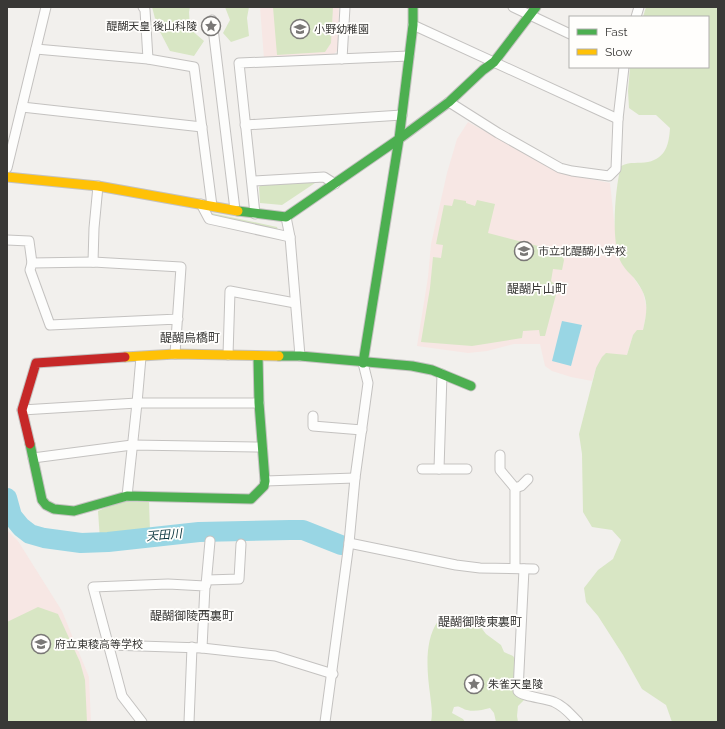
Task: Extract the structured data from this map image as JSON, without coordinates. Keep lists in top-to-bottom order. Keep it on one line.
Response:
{"districts":["醍醐片山町","醍醐烏橋町","醍醐御陵西裏町","醍醐御陵東裏町"],"water":["天田川"],"places":{"place":["醍醐天皇 後山科陵","朱雀天皇陵"],"school or university":["小野幼稚園","市立北醍醐小学校","府立東稜高等学校"]},"legend":["Fast","Slow"]}
